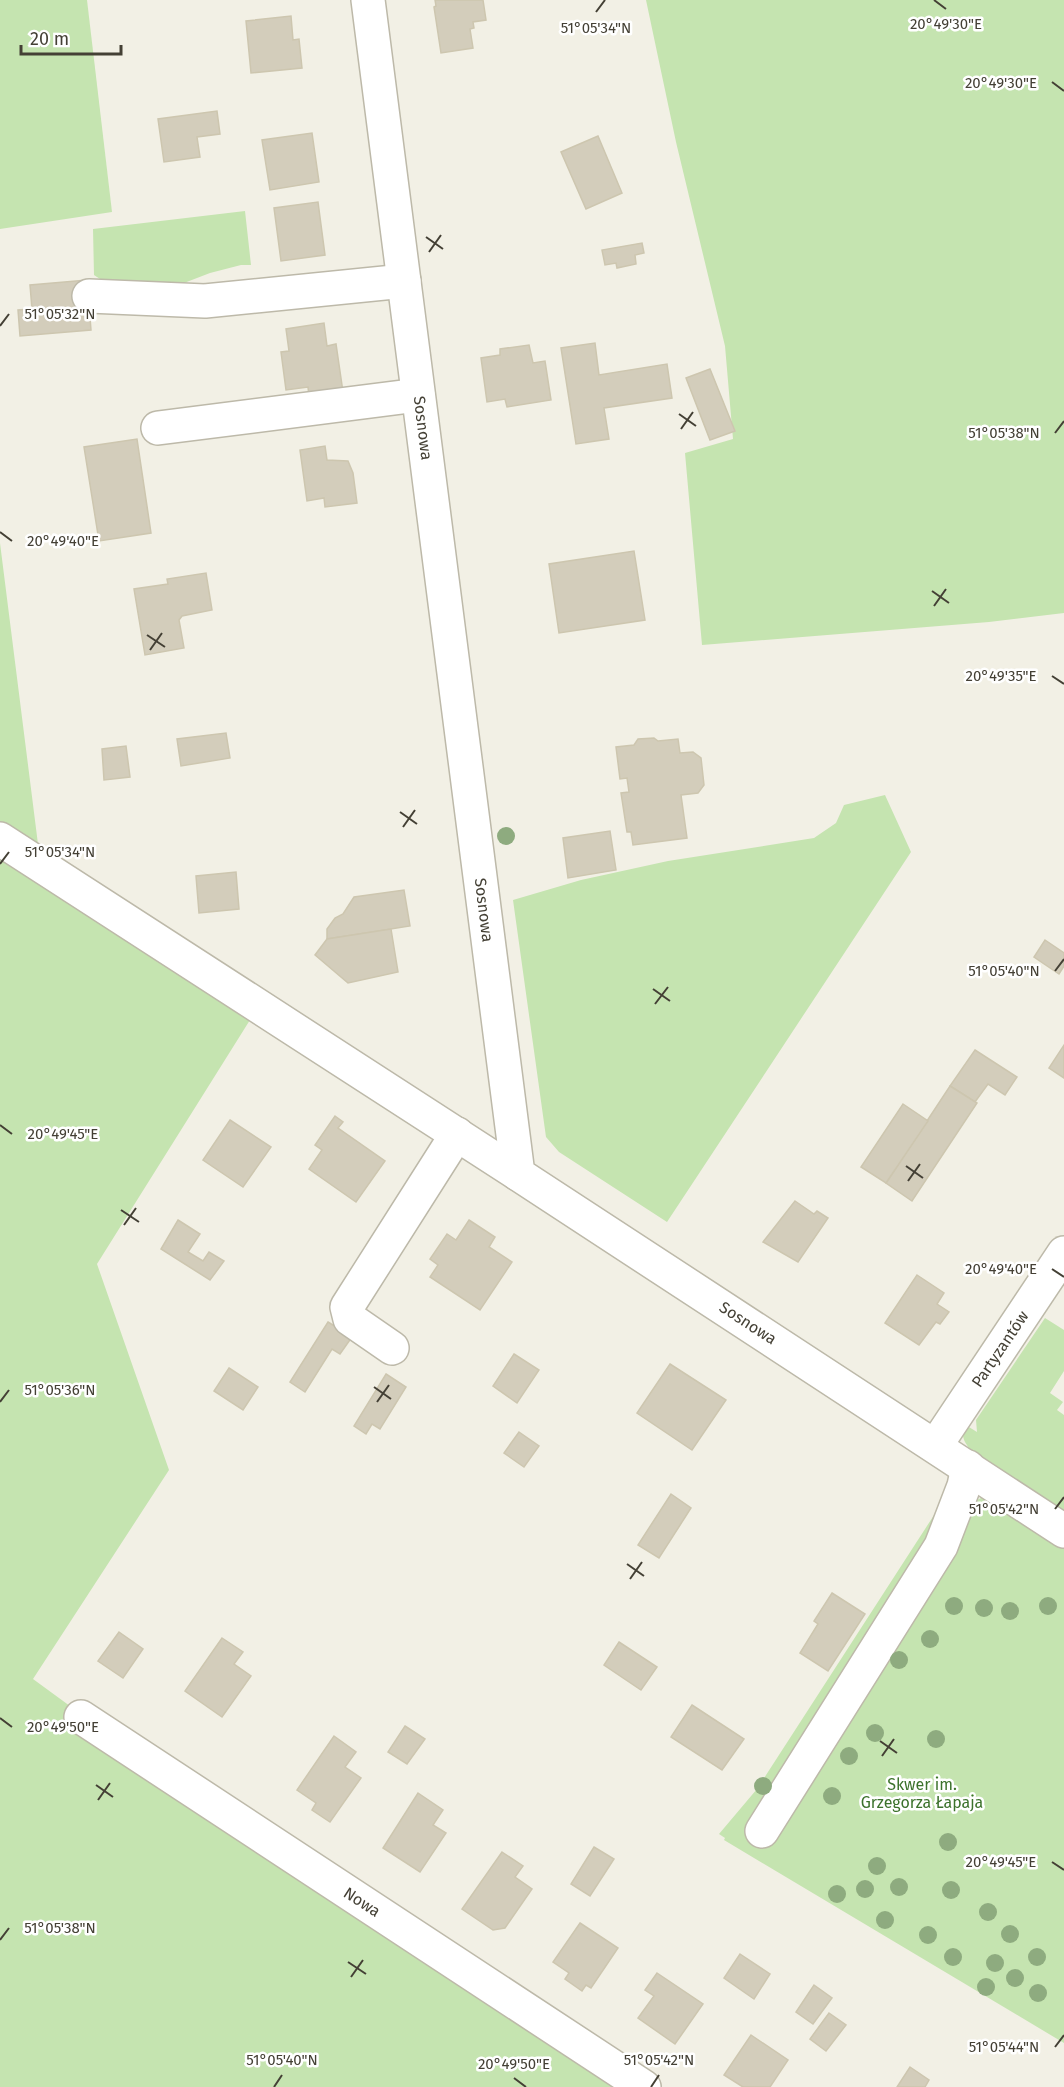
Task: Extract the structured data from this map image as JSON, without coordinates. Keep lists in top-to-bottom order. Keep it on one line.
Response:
{"streets":{"street":["Sosnowa","Partyzantów","Nowa"]},"crossings":[["Sosnowa","Partyzantów"]],"parks":["Skwer im. Grzegorza Łapaja"],"scale_bar":"20 m","coordinates":["20°49'30\"E","51°05'34\"N","51°05'32\"N","51°05'38\"N","20°49'40\"E","20°49'35\"E","51°05'40\"N","20°49'45\"E","51°05'36\"N","51°05'42\"N","20°49'50\"E","51°05'44\"N"]}
